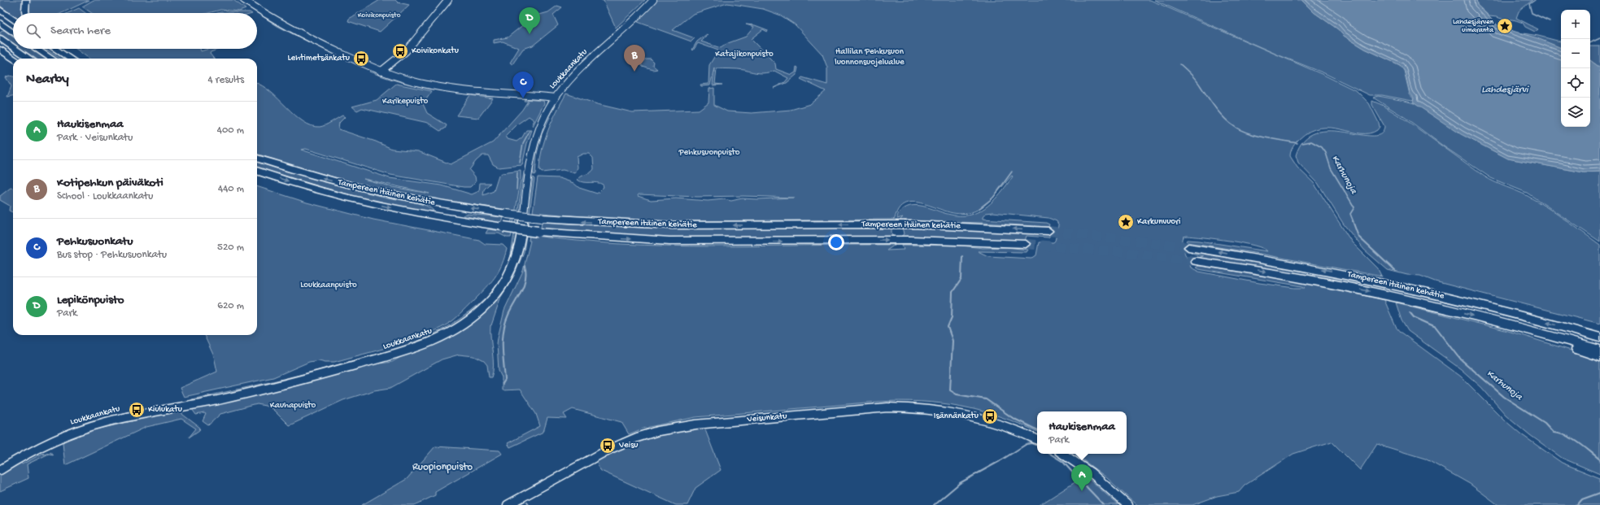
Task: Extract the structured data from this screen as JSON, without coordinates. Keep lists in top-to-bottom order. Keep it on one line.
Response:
{"streets":{"highway":["Tampereen itäinen kehätie"],"main road":["Loukkaankatu","Veisunkatu"]},"water":["Lahdesjärvi","Karhunoja"],"parks":["Koivikonpuisto","Hallilan Pehkusuon luonnonsuojelualue","Katajikonpuisto","Karikepuisto","Pehkusuonpuisto","Loukkaanpuisto","Kauhapuisto","Ruopionpuisto"],"places":{"place":["Lahdesjärven uimaranta","Karkunvuori"],"bus stop":["Koivikonkatu","Lehtimetsänkatu","Kiulukatu","Isännänkatu","Veisu"]},"page":{"pins":["D","B","C","A"],"map_buttons":["+","−"],"search":"Search here","heading":["Nearby","4 results"],"list":[{"mark":"A","name":"Haukisenmaa","note":"Park · Veisunkatu","value":"400 m"},{"mark":"B","name":"Kotipehkun päiväkoti","note":"School · Loukkaankatu","value":"440 m"},{"mark":"C","name":"Pehkusuonkatu","note":"Bus stop · Pehkusuonkatu","value":"520 m"},{"mark":"D","name":"Lepikönpuisto","note":"Park","value":"620 m"}],"popup":["Haukisenmaa","Park"]}}
